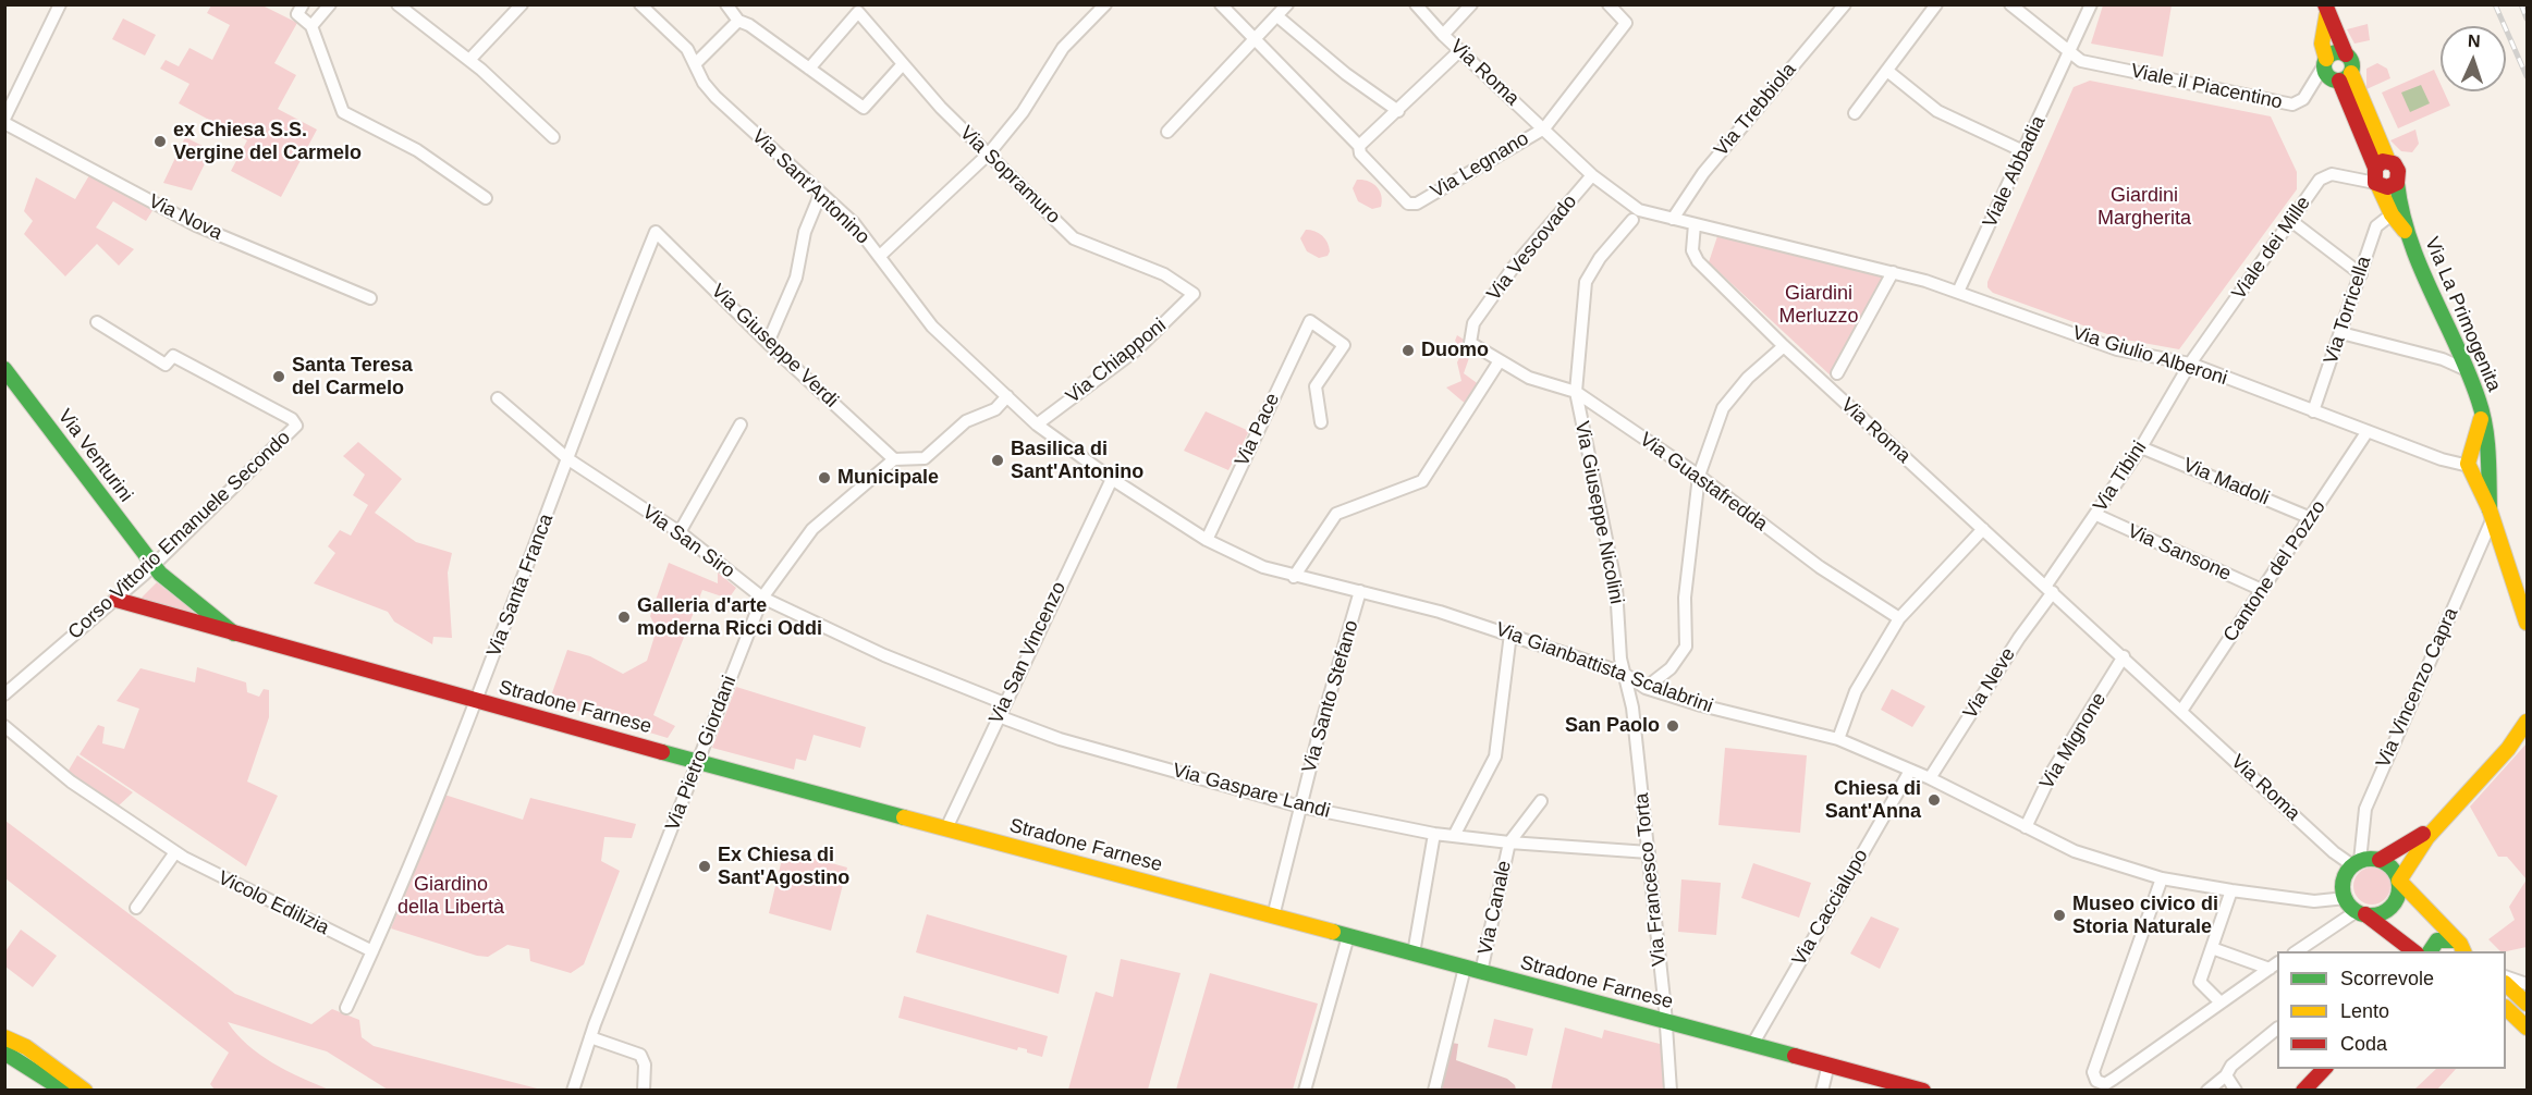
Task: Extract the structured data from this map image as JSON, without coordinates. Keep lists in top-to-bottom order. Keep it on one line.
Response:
{"streets":{"street":["Via Roma","Viale il Piacentino","Via Trebbiola","Via Legnano","Viale Abbadia","Via Sopramuro","Via Sant'Antonino","Via Nova","Via Vescovado","Viale dei Mille","Via Torricella","Via La Primogenita","Via Giuseppe Verdi","Via Giulio Alberoni","Via Chiapponi","Via Pace","Via Venturini","Via Tibini","Via Guastafredda","Via Madoli","Via Giuseppe Nicolini","Corso Vittorio Emanuele Secondo","Via San Siro","Via Sansone","Cantone del Pozzo","Via Santa Franca","Via San Vincenzo","Via Gianbattista Scalabrini","Via Neve","Via Vincenzo Capra","Via Santo Stefano","Stradone Farnese","Via Mignone","Via Pietro Giordani","Via Gaspare Landi","Via Francesco Torta","Vicolo Edilizia","Via Canale","Via Caccialupo"]},"crossings":[["Via Roma","Via Trebbiola"],["Via Roma","Via Legnano"],["Via Roma","Via Vescovado"],["Via Roma","Via Giulio Alberoni"],["Via Roma","Via Tibini"],["Via Roma","Cantone del Pozzo"],["Via Roma","Via Gianbattista Scalabrini"],["Via Roma","Via Neve"],["Via Roma","Via Vincenzo Capra"],["Via Roma","Via Mignone"],["Viale il Piacentino","Viale Abbadia"],["Viale Abbadia","Via Giulio Alberoni"],["Via Sopramuro","Via Chiapponi"],["Via Sant'Antonino","Via Gianbattista Scalabrini"],["Via Vescovado","Via Guastafredda"],["Viale dei Mille","Via La Primogenita"],["Viale dei Mille","Via Giulio Alberoni"],["Viale dei Mille","Via Tibini"],["Via Torricella","Via La Primogenita"],["Via Torricella","Via Giulio Alberoni"],["Via La Primogenita","Via Giulio Alberoni"],["Via La Primogenita","Via Vincenzo Capra"],["Via Giuseppe Verdi","Via Santa Franca"],["Via Giuseppe Verdi","Via Pietro Giordani"],["Via Giulio Alberoni","Via Tibini"],["Via Giulio Alberoni","Cantone del Pozzo"],["Via Chiapponi","Via Gianbattista Scalabrini"],["Via Pace","Via Gianbattista Scalabrini"],["Via Venturini","Corso Vittorio Emanuele Secondo"],["Via Venturini","Stradone Farnese"],["Via Tibini","Via Madoli"],["Via Tibini","Via Sansone"],["Via Tibini","Via Neve"],["Via Guastafredda","Via Giuseppe Nicolini"],["Via Madoli","Cantone del Pozzo"],["Via Giuseppe Nicolini","Via Gianbattista Scalabrini"],["Via Giuseppe Nicolini","Via Francesco Torta"],["Corso Vittorio Emanuele Secondo","Stradone Farnese"],["Via San Siro","Via Santa Franca"],["Via San Siro","Via San Vincenzo"],["Via San Siro","Via Pietro Giordani"],["Via Sansone","Cantone del Pozzo"],["Via Santa Franca","Stradone Farnese"],["Via Santa Franca","Vicolo Edilizia"],["Via San Vincenzo","Via Gianbattista Scalabrini"],["Via San Vincenzo","Stradone Farnese"],["Via San Vincenzo","Via Gaspare Landi"],["Via Gianbattista Scalabrini","Via Neve"],["Via Gianbattista Scalabrini","Via Vincenzo Capra"],["Via Gianbattista Scalabrini","Via Santo Stefano"],["Via Gianbattista Scalabrini","Via Mignone"],["Via Gianbattista Scalabrini","Via Caccialupo"],["Via Santo Stefano","Stradone Farnese"],["Via Santo Stefano","Via Gaspare Landi"],["Stradone Farnese","Via Pietro Giordani"],["Stradone Farnese","Via Francesco Torta"],["Stradone Farnese","Via Canale"],["Stradone Farnese","Via Caccialupo"],["Via Gaspare Landi","Via Francesco Torta"],["Via Gaspare Landi","Via Canale"]],"parks":["Giardini Margherita","Giardini Merluzzo","Giardino della Libertà"],"places":["ex Chiesa S.S. Vergine del Carmelo","Duomo","Santa Teresa del Carmelo","Basilica di Sant'Antonino","Municipale","Galleria d'arte moderna Ricci Oddi","San Paolo","Chiesa di Sant'Anna","Ex Chiesa di Sant'Agostino","Museo civico di Storia Naturale"],"legend":["Scorrevole","Lento","Coda"],"north":"top"}
